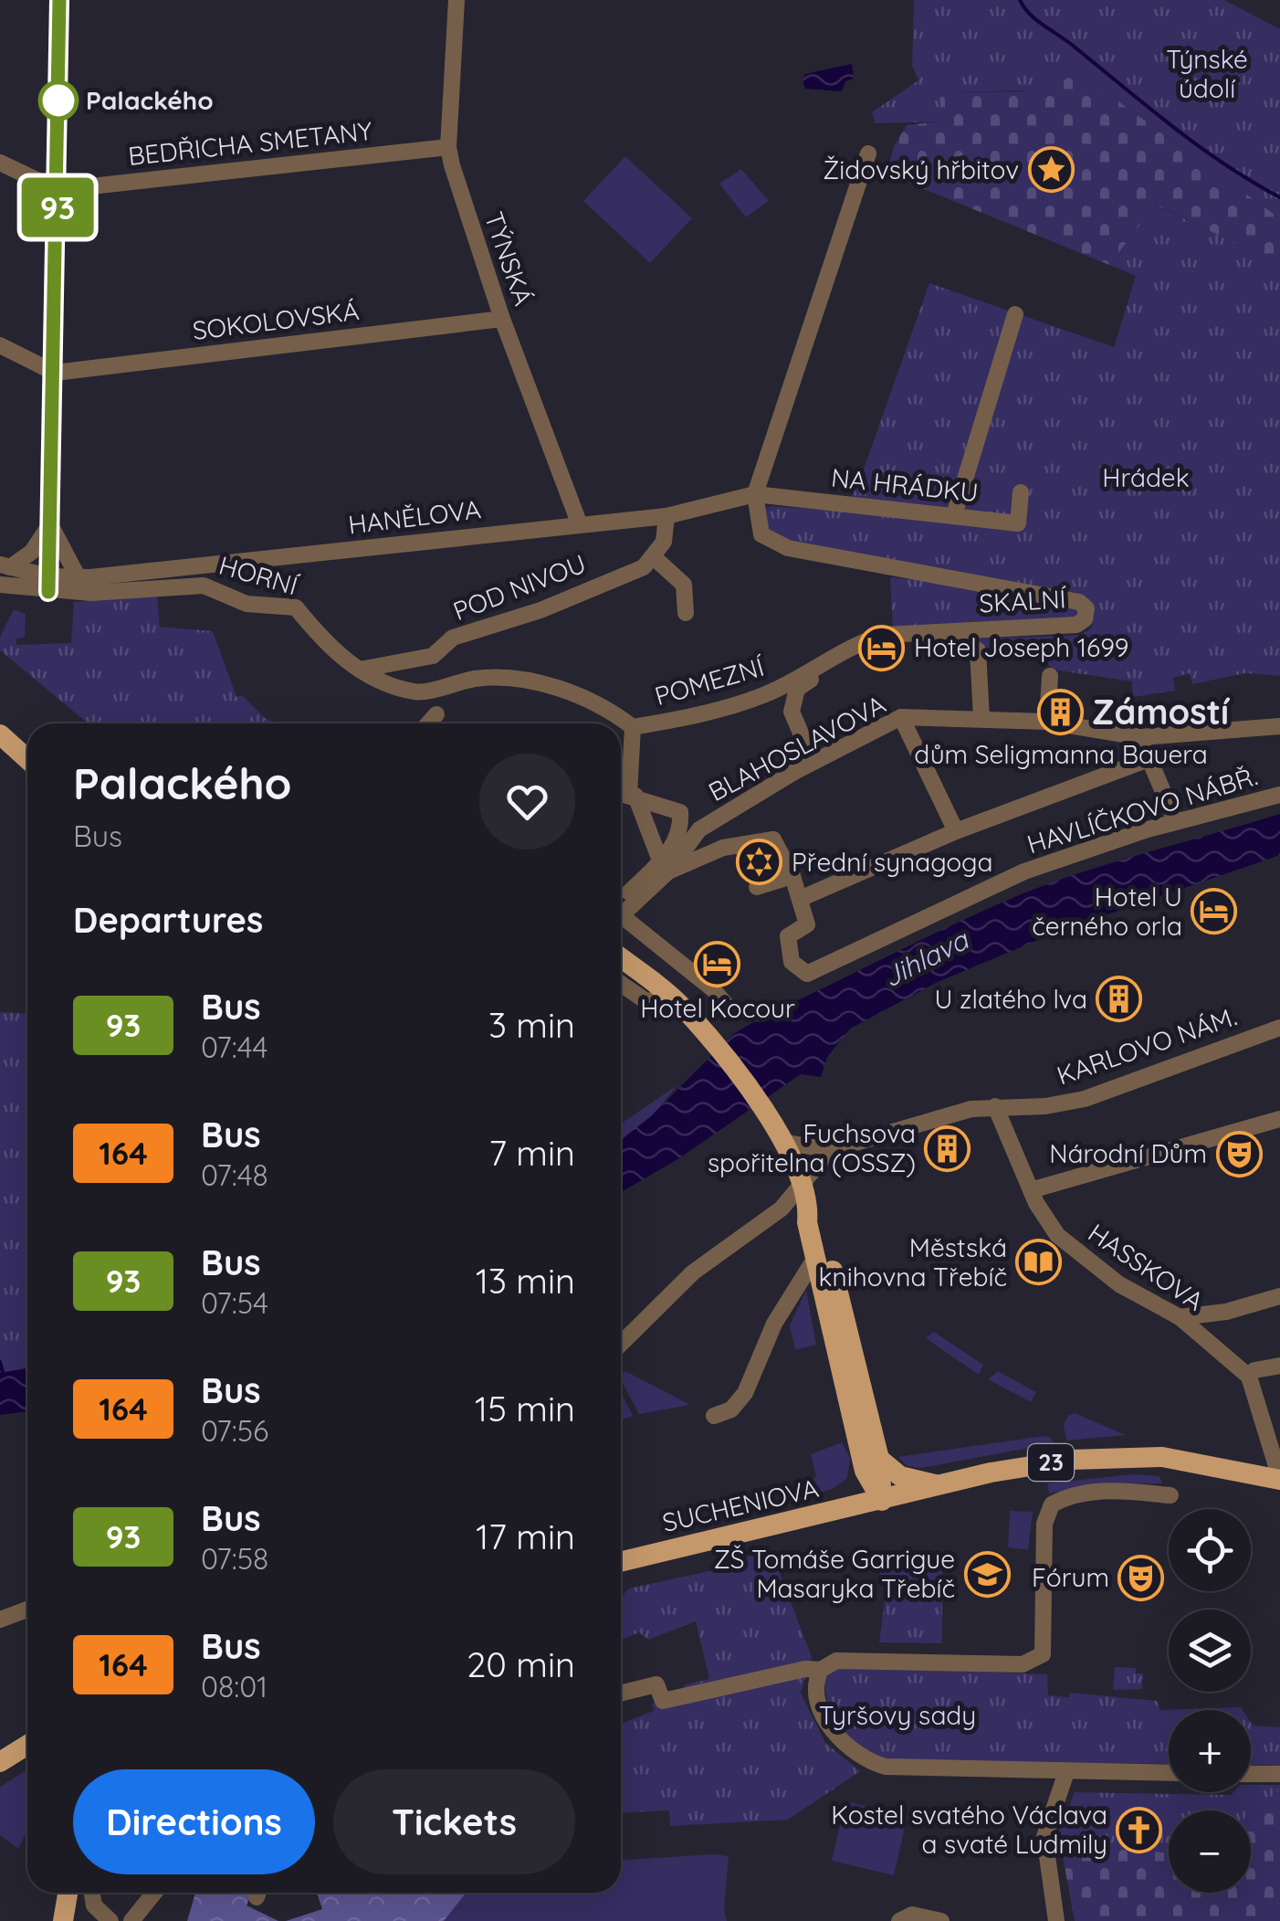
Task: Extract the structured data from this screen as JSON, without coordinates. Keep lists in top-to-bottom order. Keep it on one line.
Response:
{"streets":{"main road":["23","SUCHENIOVA"],"street":["BEDŘICHA SMETANY","TÝNSKÁ","SOKOLOVSKÁ","NA HRÁDKU","HANĚLOVA","HORNÍ","POD NIVOU","SKALNÍ","POMEZNÍ","BLAHOSLAVOVA","HAVLÍČKOVO NÁBŘ.","KARLOVO NÁM.","HASSKOVA"]},"crossings":[["BEDŘICHA SMETANY","TÝNSKÁ"],["TÝNSKÁ","SOKOLOVSKÁ"],["TÝNSKÁ","HANĚLOVA"],["NA HRÁDKU","HANĚLOVA"],["NA HRÁDKU","SKALNÍ"],["HANĚLOVA","HORNÍ"],["HANĚLOVA","SKALNÍ"],["HORNÍ","POD NIVOU"],["HORNÍ","POMEZNÍ"],["SKALNÍ","POMEZNÍ"],["SKALNÍ","BLAHOSLAVOVA"],["23","SUCHENIOVA"]],"districts":["Zámostí"],"water":["Jihlava"],"parks":["Týnské údolí","Hrádek","Tyršovy sady"],"places":{"other":["Palackého"],"place":["Židovský hřbitov"],"hotel":["Hotel Joseph 1699","Hotel U černého orla","Hotel Kocour"],"building":["dům Seligmanna Bauera","U zlatého lva","Fuchsova spořitelna (OSSZ)"],"synagogue":["Přední synagoga"],"theatre":["Národní Dům","Fórum"],"library":["Městská knihovna Třebíč"],"school or university":["ZŠ Tomáše Garrigue Masaryka Třebíč"],"church":["Kostel svatého Václava a svaté Ludmily"]},"lines":["bus line 93"],"page":{"on_map":"93","heading":[["Palackého","Bus"],"Departures"],"list":[{"mark":"93","name":"Bus","note":"07:44","value":"3 min"},{"mark":"164","name":"Bus","note":"07:48","value":"7 min"},{"mark":"93","name":"Bus","note":"07:54","value":"13 min"},{"mark":"164","name":"Bus","note":"07:56","value":"15 min"},{"mark":"93","name":"Bus","note":"07:58","value":"17 min"},{"mark":"164","name":"Bus","note":"08:01","value":"20 min"}],"map_buttons":["+","−"],"buttons":["Directions","Tickets"]}}
